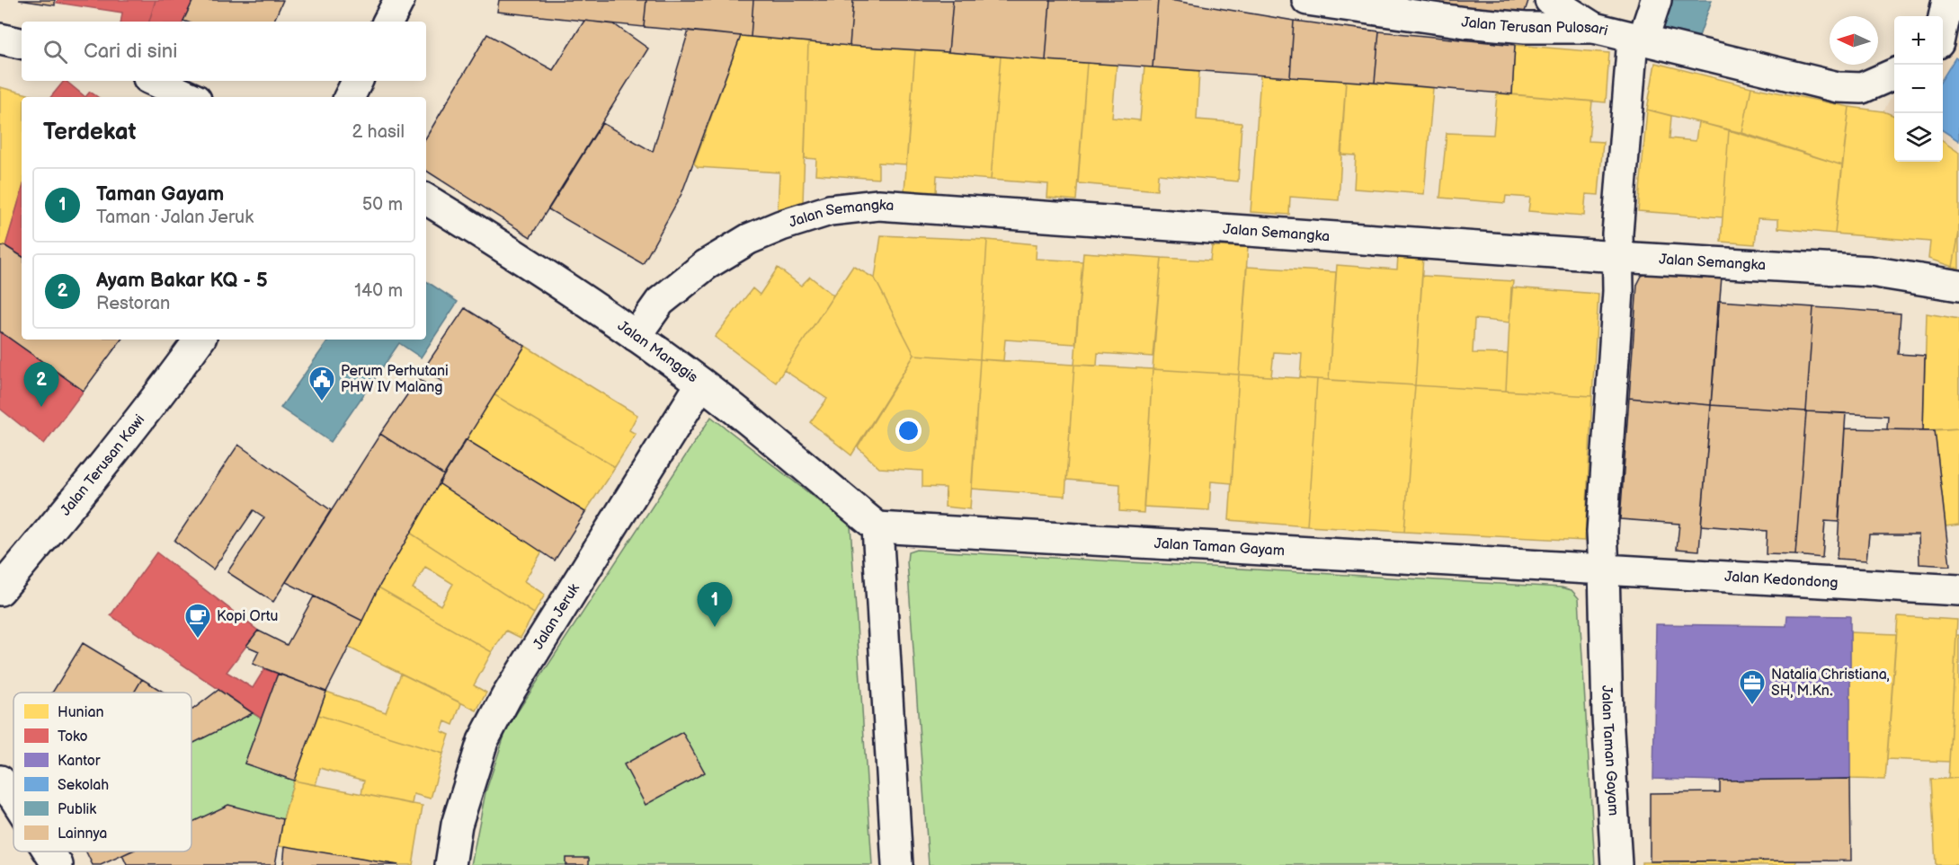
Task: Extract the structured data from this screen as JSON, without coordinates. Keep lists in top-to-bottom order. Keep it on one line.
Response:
{"streets":{"street":["Jalan Terusan Pulosari","Jalan Semangka","Jalan Manggis","Jalan Terusan Kawi","Jalan Taman Gayam","Jalan Kedondong","Jalan Jeruk"]},"crossings":[["Jalan Semangka","Jalan Manggis"],["Jalan Manggis","Jalan Taman Gayam"],["Jalan Manggis","Jalan Jeruk"],["Jalan Taman Gayam","Jalan Kedondong"]],"places":{"public building":["Perum Perhutani PHW IV Malang"],"cafe":["Kopi Ortu"],"office":["Natalia Christiana, SH, M.Kn."]},"legend":["Hunian","Toko","Kantor","Sekolah","Publik","Lainnya"],"north":"left","page":{"map_buttons":["+","−"],"search":"Cari di sini","heading":["Terdekat","2 hasil"],"list":[{"mark":"1","name":"Taman Gayam","note":"Taman · Jalan Jeruk","value":"50 m"},{"mark":"2","name":"Ayam Bakar KQ - 5","note":"Restoran","value":"140 m"}],"pins":["2","1"]}}
